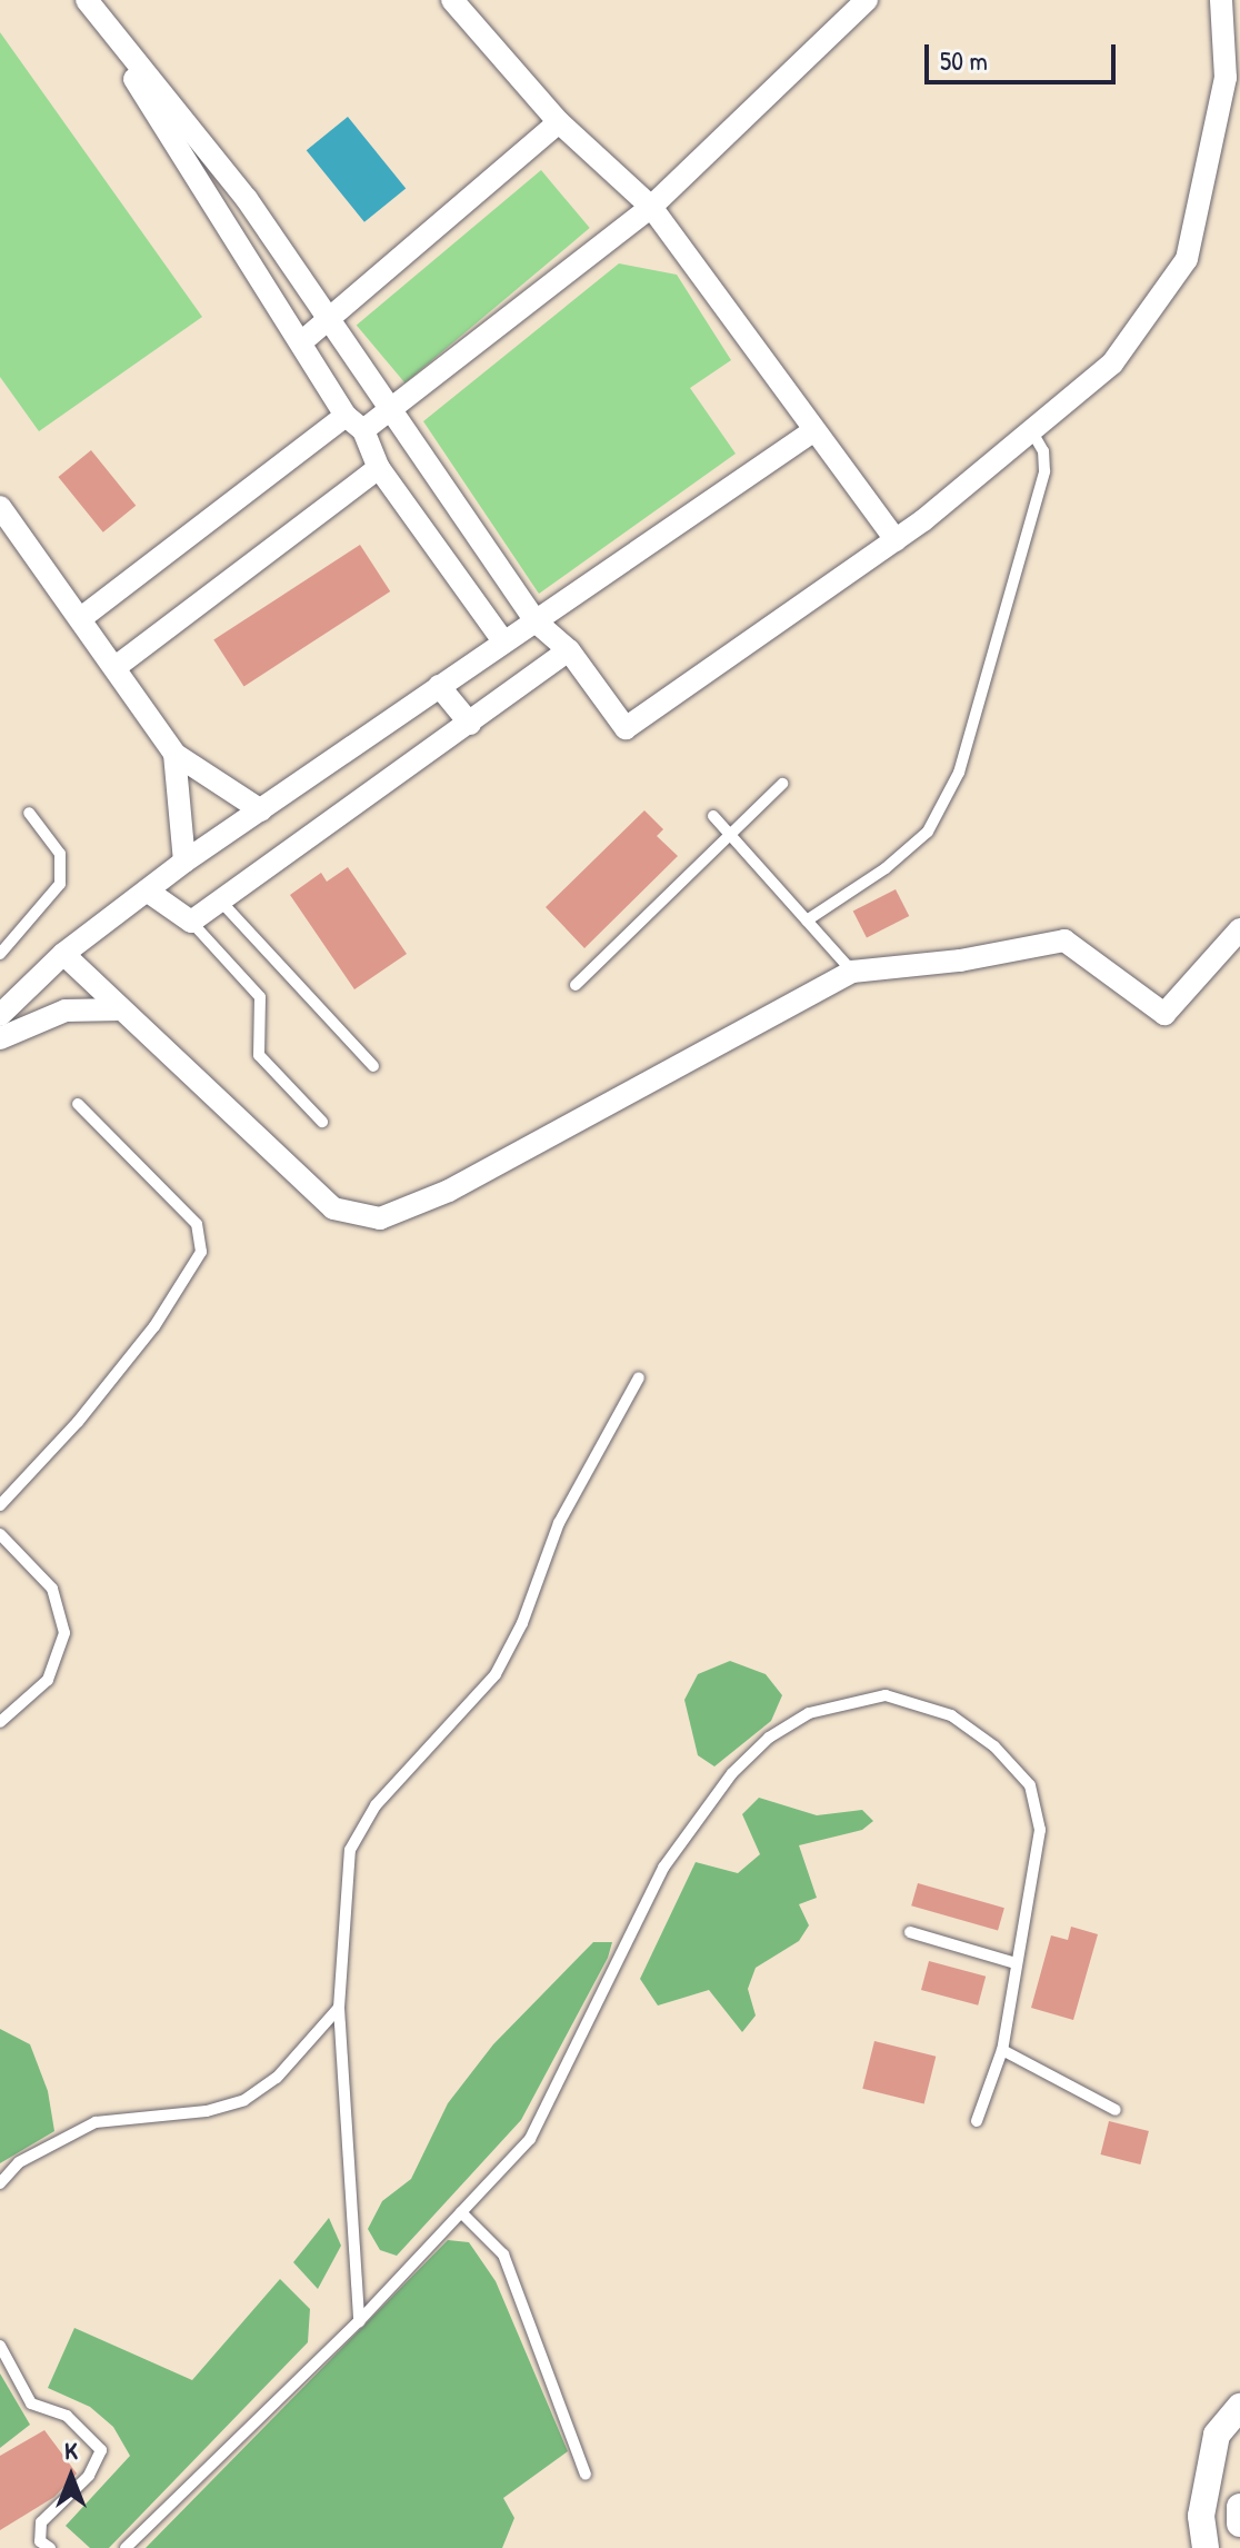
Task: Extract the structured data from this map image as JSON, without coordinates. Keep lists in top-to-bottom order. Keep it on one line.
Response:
{"scale_bar":"50 m","north":"top"}
